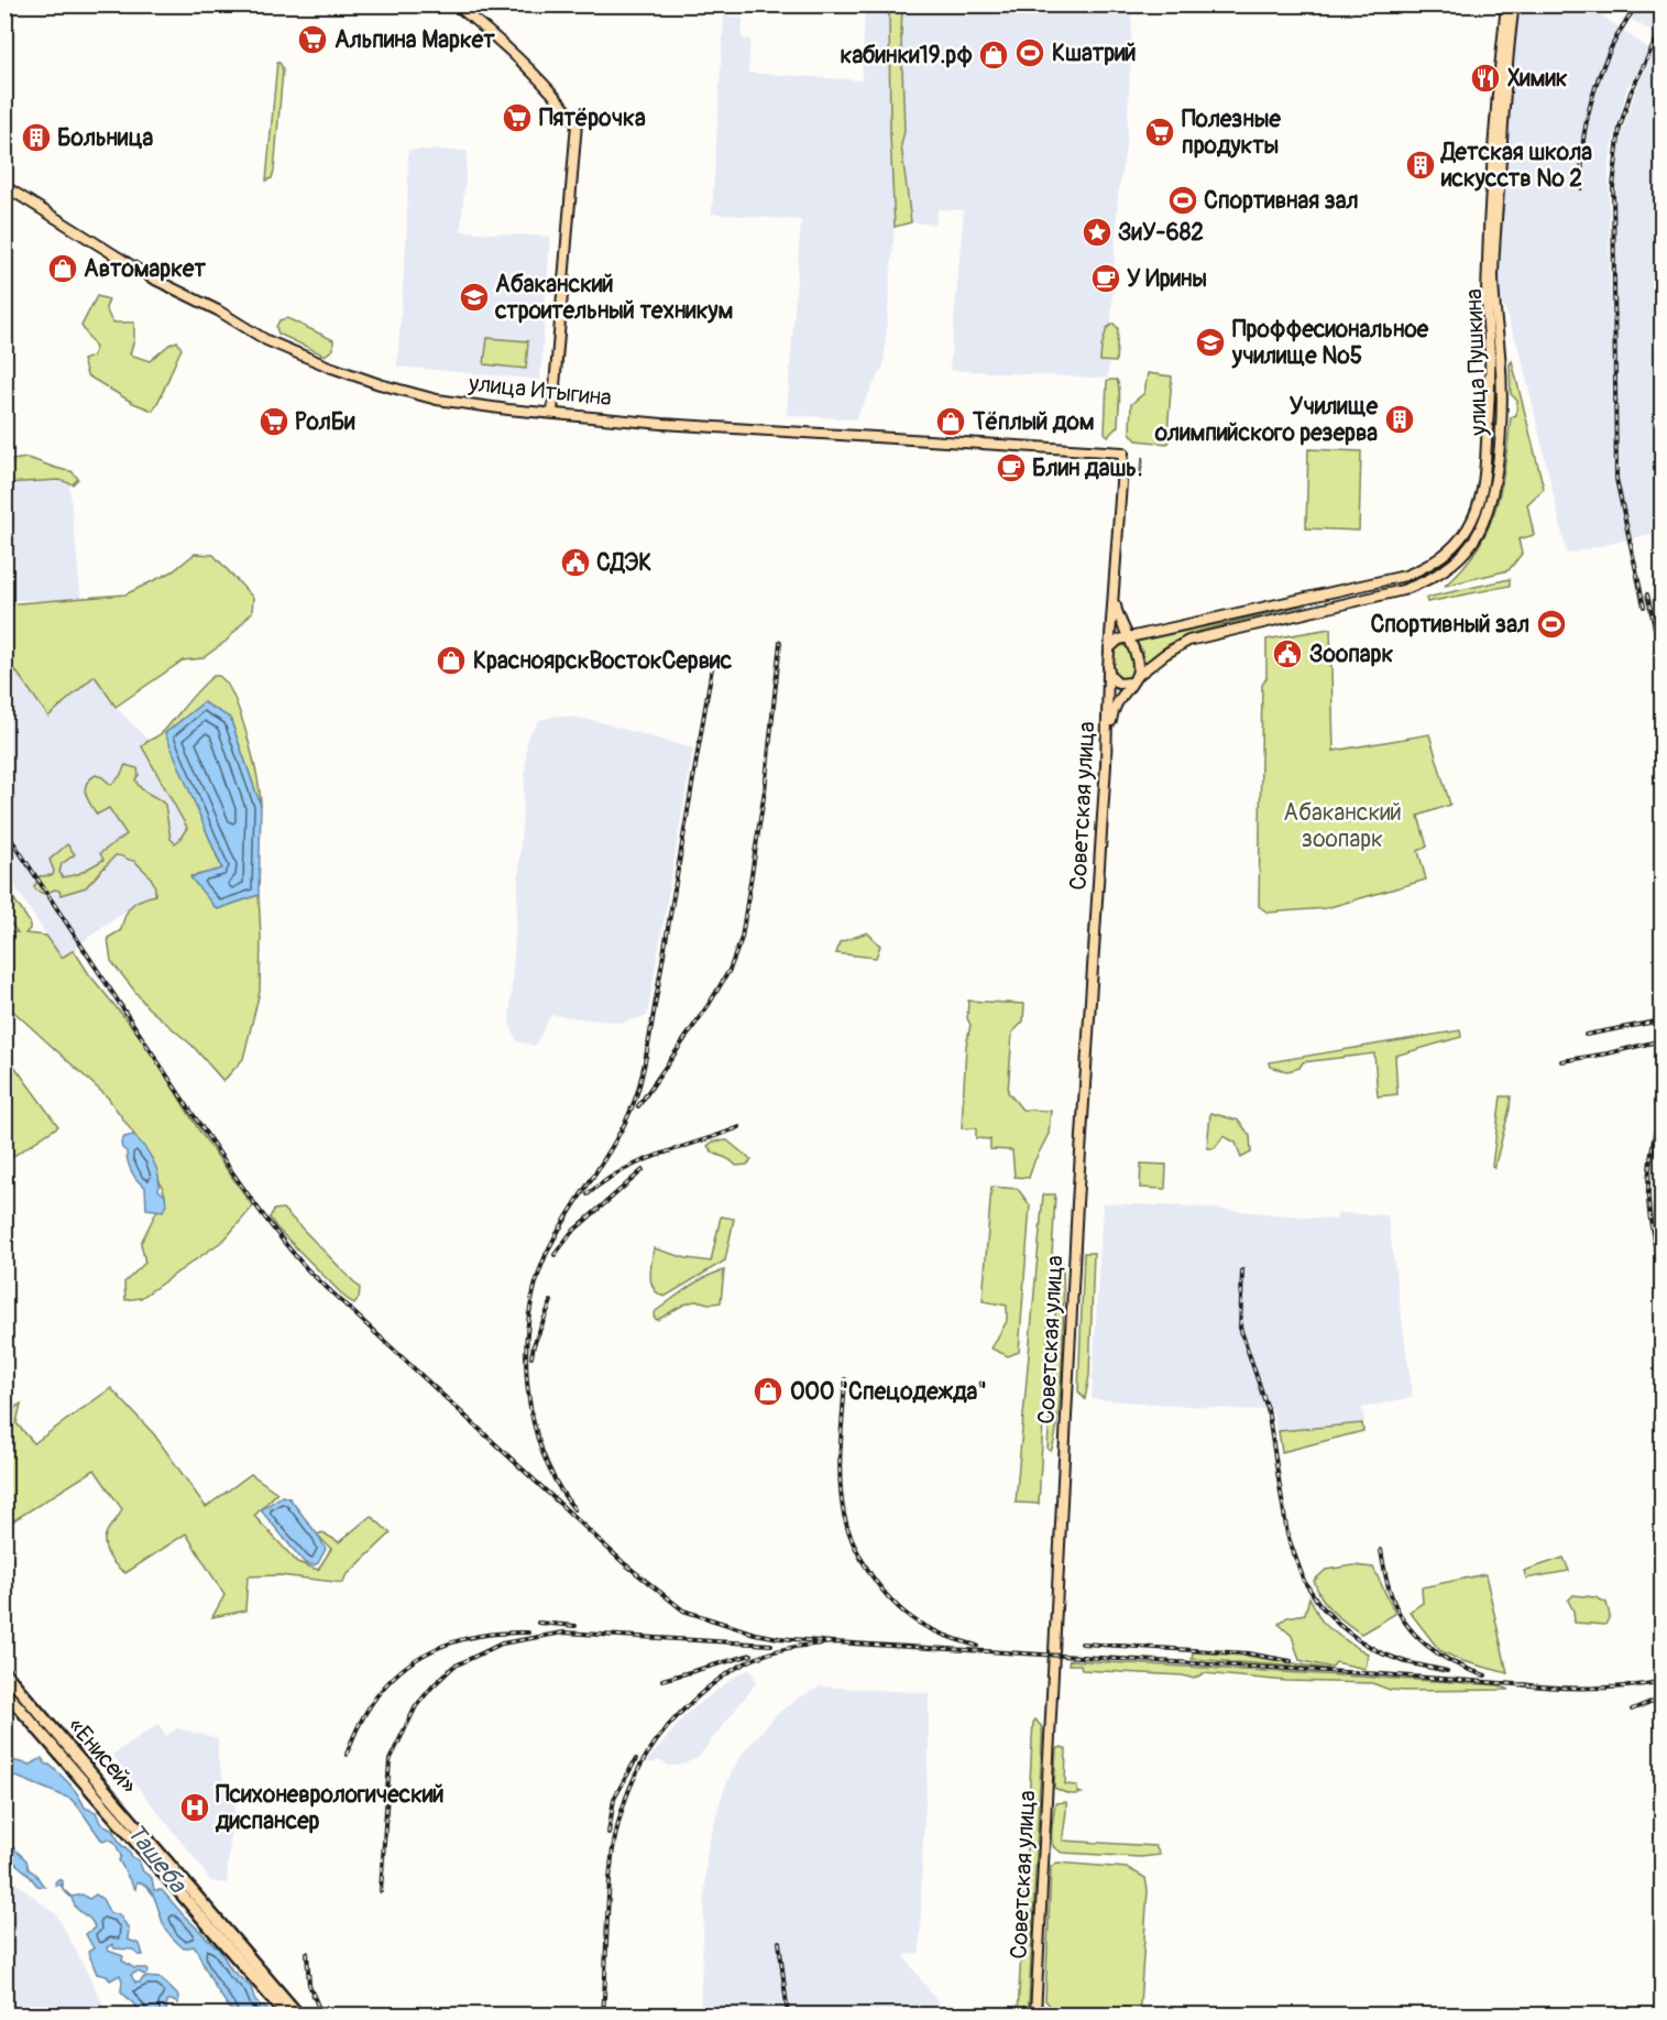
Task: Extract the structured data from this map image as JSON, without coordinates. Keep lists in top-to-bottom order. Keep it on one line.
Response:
{"streets":{"highway":["«Енисей»"],"main road":["улица Пушкина","улица Итыгина","Советская улица"]},"crossings":[["улица Пушкина","Советская улица"]],"water":["Ташеба"],"parks":["Абаканский зоопарк"],"places":{"supermarket":["Альпина Маркет","Пятёрочка","Полезные продукты","РолБи"],"sports":["Кшатрий","Спортивная зал","Спортивный зал"],"shop":["кабинки19.рф","Автомаркет","Тёплый дом","КрасноярскВостокСервис","ООО \"Спецодежда\""],"restaurant":["Химик"],"building":["Больница","Детская школа искусств № 2","Училище олимпийского резерва"],"place":["ЗиУ-682"],"cafe":["У Ирины","Блин дашь!"],"school or university":["Абаканский строительный техникум","Проффесиональное училище №5"],"public building":["СДЭК","Зоопарк"],"hospital":["Психоневрологический диспансер"]}}
